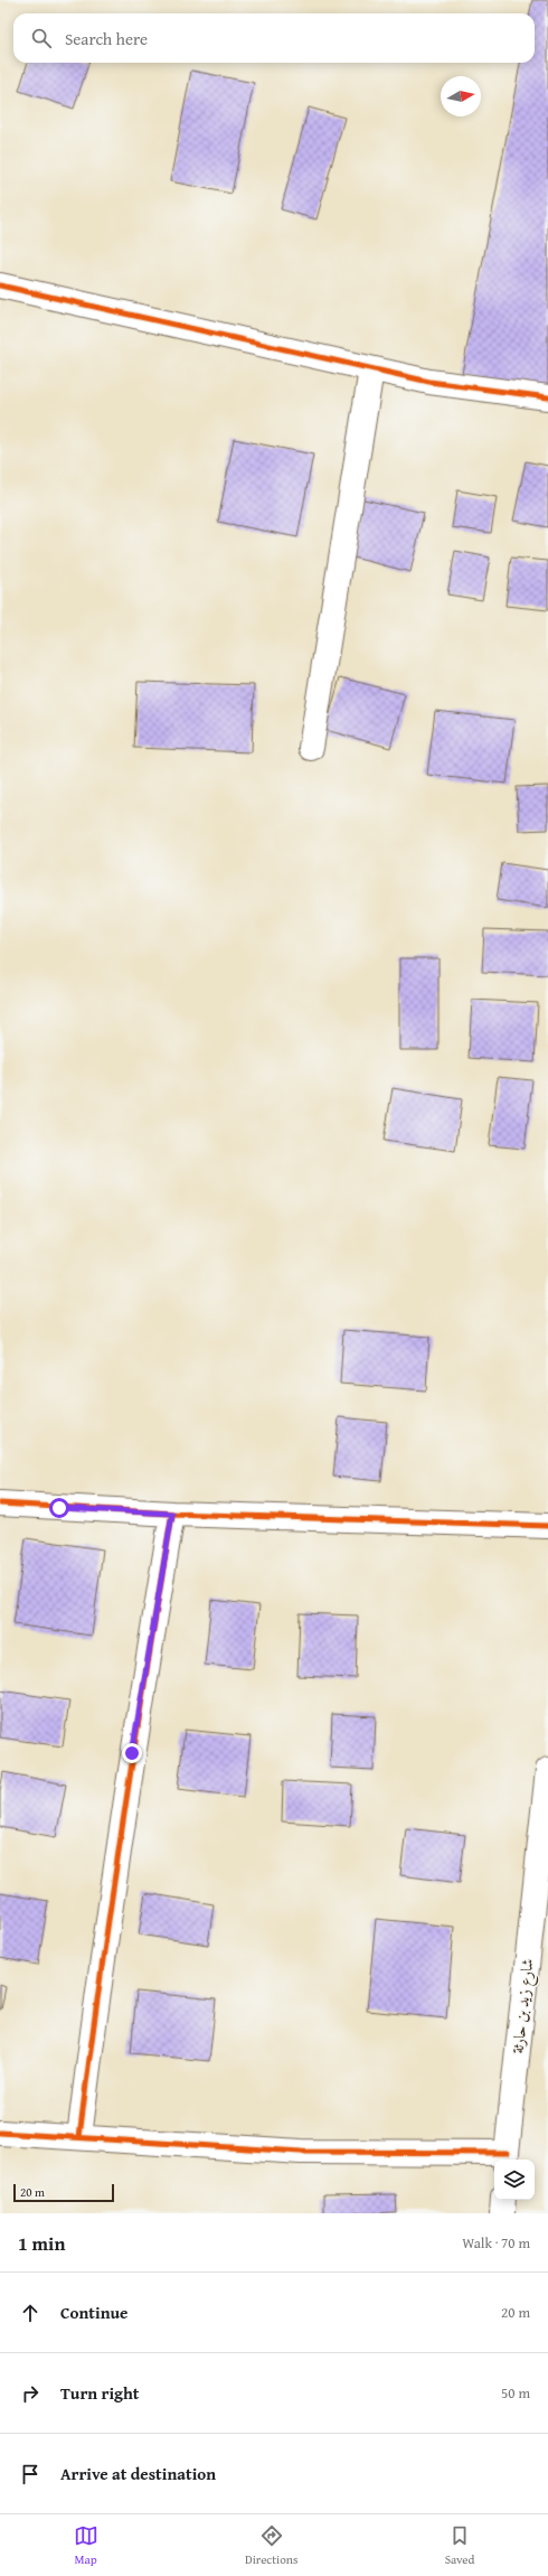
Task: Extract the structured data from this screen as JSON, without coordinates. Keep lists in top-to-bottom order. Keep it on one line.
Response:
{"streets":{"street":["شارع زيد بن حارثة"]},"scale_bar":"20 m","north":"right","page":{"search":"Search here","scale":"20 m","heading":["1 min","Walk · 70 m"],"list":[["Continue","20 m"],["Turn right","50 m"],"Arrive at destination"],"nav":["Map","Directions","Saved"]}}
